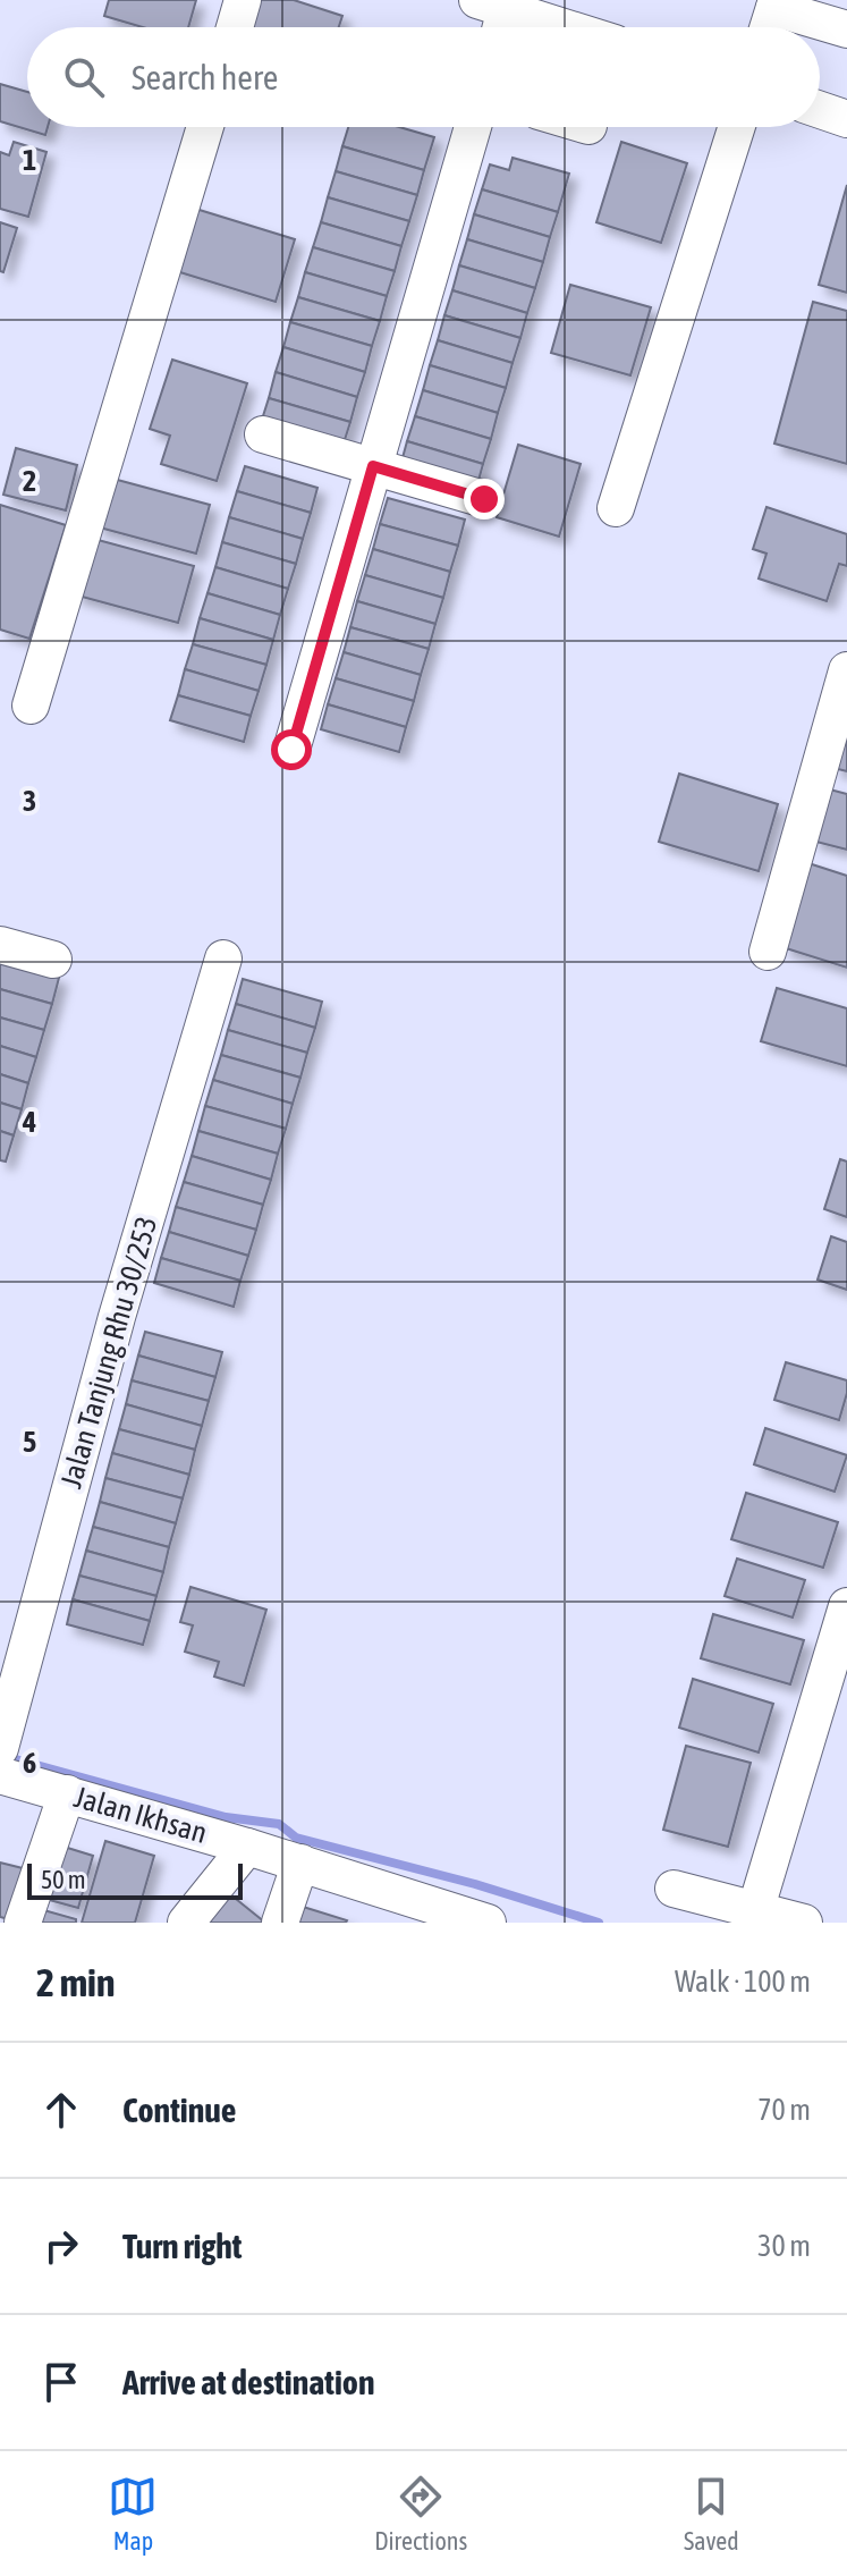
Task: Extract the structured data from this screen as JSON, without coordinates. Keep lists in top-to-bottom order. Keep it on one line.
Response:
{"streets":{"street":["Jalan Tanjung Rhu 30/253","Jalan Ikhsan"]},"scale_bar":"50 m","page":{"search":"Search here","scale":"50 m","heading":["2 min","Walk · 100 m"],"list":[["Continue","70 m"],["Turn right","30 m"],"Arrive at destination"],"nav":["Map","Directions","Saved"]},"grid":{"rows":["1","2","3","4","5","6"]}}
